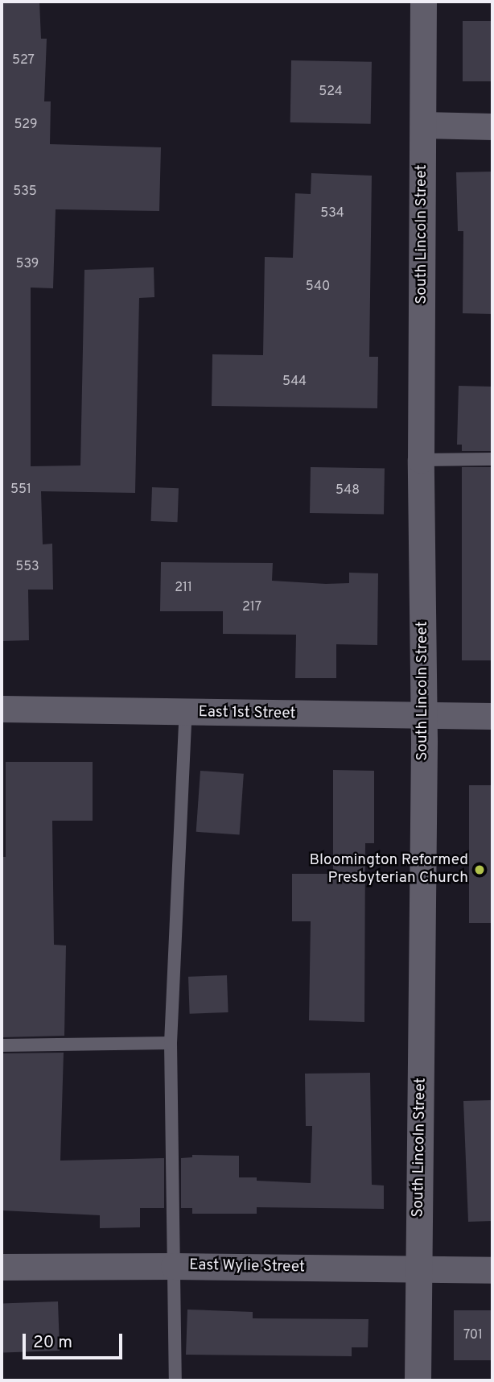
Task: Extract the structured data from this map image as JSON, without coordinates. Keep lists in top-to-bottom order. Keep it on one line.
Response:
{"streets":{"street":["South Lincoln Street","East 1st Street","East Wylie Street"]},"crossings":[["South Lincoln Street","East 1st Street"],["South Lincoln Street","East Wylie Street"]],"places":["Bloomington Reformed Presbyterian Church"],"house_numbers":["527","524","529","535","534","539","540","544","551","548","553","211","217","701"],"scale_bar":"20 m"}
